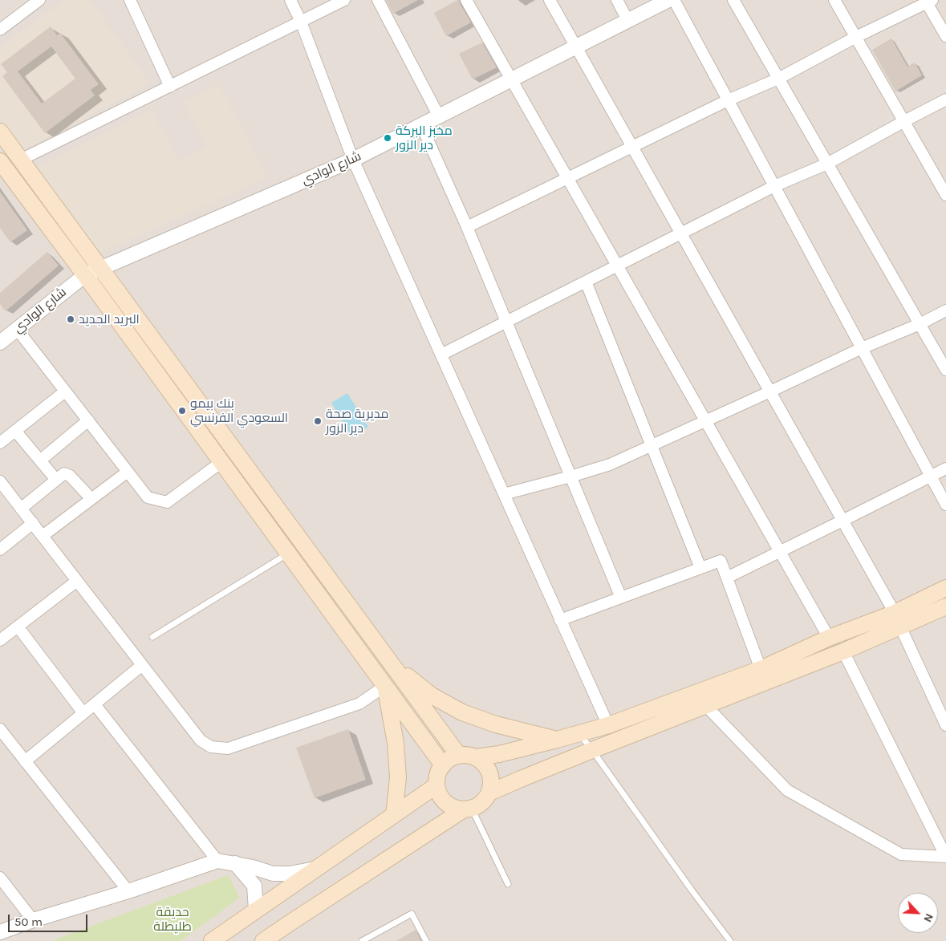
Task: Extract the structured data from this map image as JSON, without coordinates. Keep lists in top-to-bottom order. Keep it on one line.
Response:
{"streets":{"street":["شارع الوادي"]},"parks":["حديقة طليطلة"],"places":["مخبز البركة دير الزور","البريد الجديد","بنك بيمو السعودي الفرنسي","مديرية صحة دير الزور"],"scale_bar":"50 m","north":"bottom right"}
